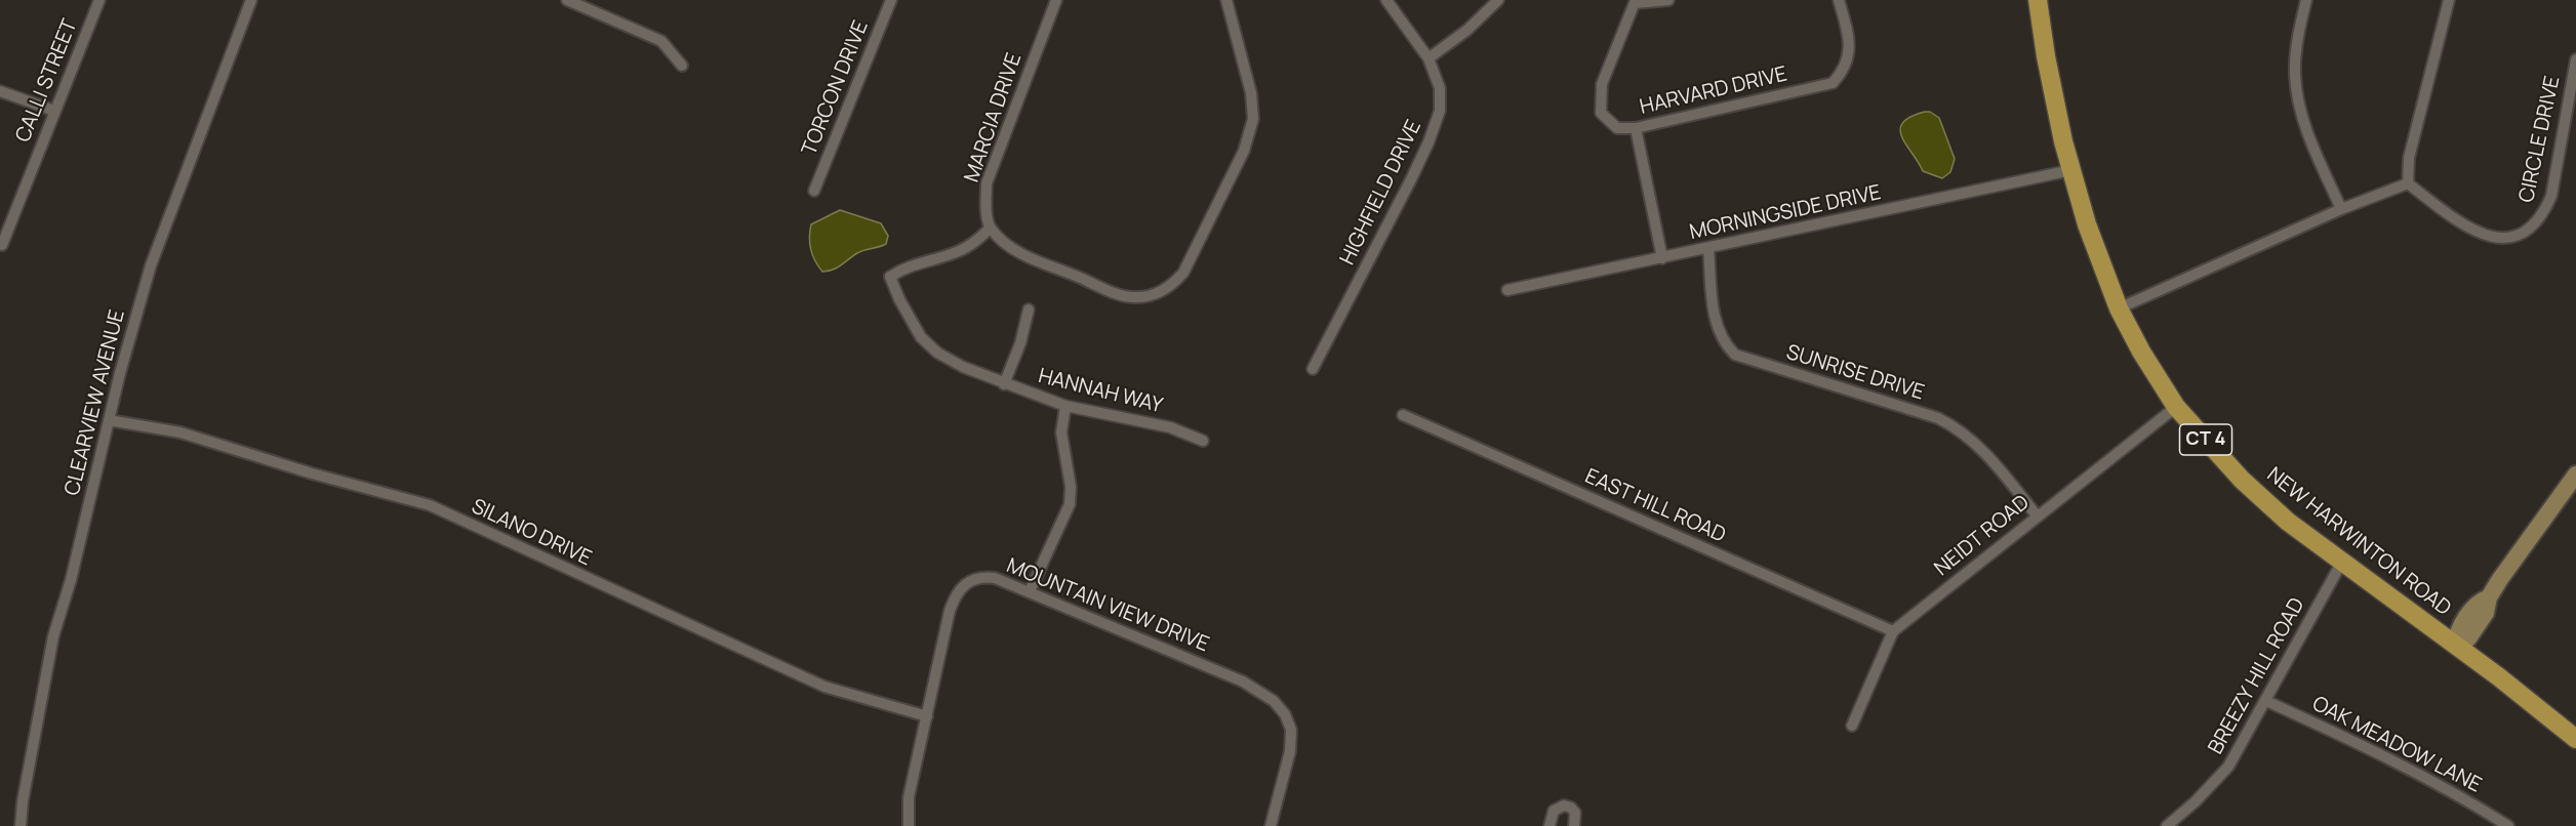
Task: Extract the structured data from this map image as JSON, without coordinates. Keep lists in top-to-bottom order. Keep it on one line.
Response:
{"streets":{"main road":["CT 4","NEW HARWINTON ROAD"],"street":["CALLI STREET","TORCON DRIVE","HARVARD DRIVE","MARCIA DRIVE","CIRCLE DRIVE","HIGHFIELD DRIVE","MORNINGSIDE DRIVE","SUNRISE DRIVE","HANNAH WAY","CLEARVIEW AVENUE","EAST HILL ROAD","SILANO DRIVE","NEIDT ROAD","MOUNTAIN VIEW DRIVE","BREEZY HILL ROAD","OAK MEADOW LANE"]},"crossings":[["MARCIA DRIVE","HANNAH WAY"],["MORNINGSIDE DRIVE","SUNRISE DRIVE"],["MORNINGSIDE DRIVE","NEW HARWINTON ROAD"],["SUNRISE DRIVE","NEIDT ROAD"],["CLEARVIEW AVENUE","SILANO DRIVE"],["EAST HILL ROAD","NEIDT ROAD"],["SILANO DRIVE","MOUNTAIN VIEW DRIVE"],["NEIDT ROAD","NEW HARWINTON ROAD"],["NEW HARWINTON ROAD","BREEZY HILL ROAD"],["BREEZY HILL ROAD","OAK MEADOW LANE"]]}
